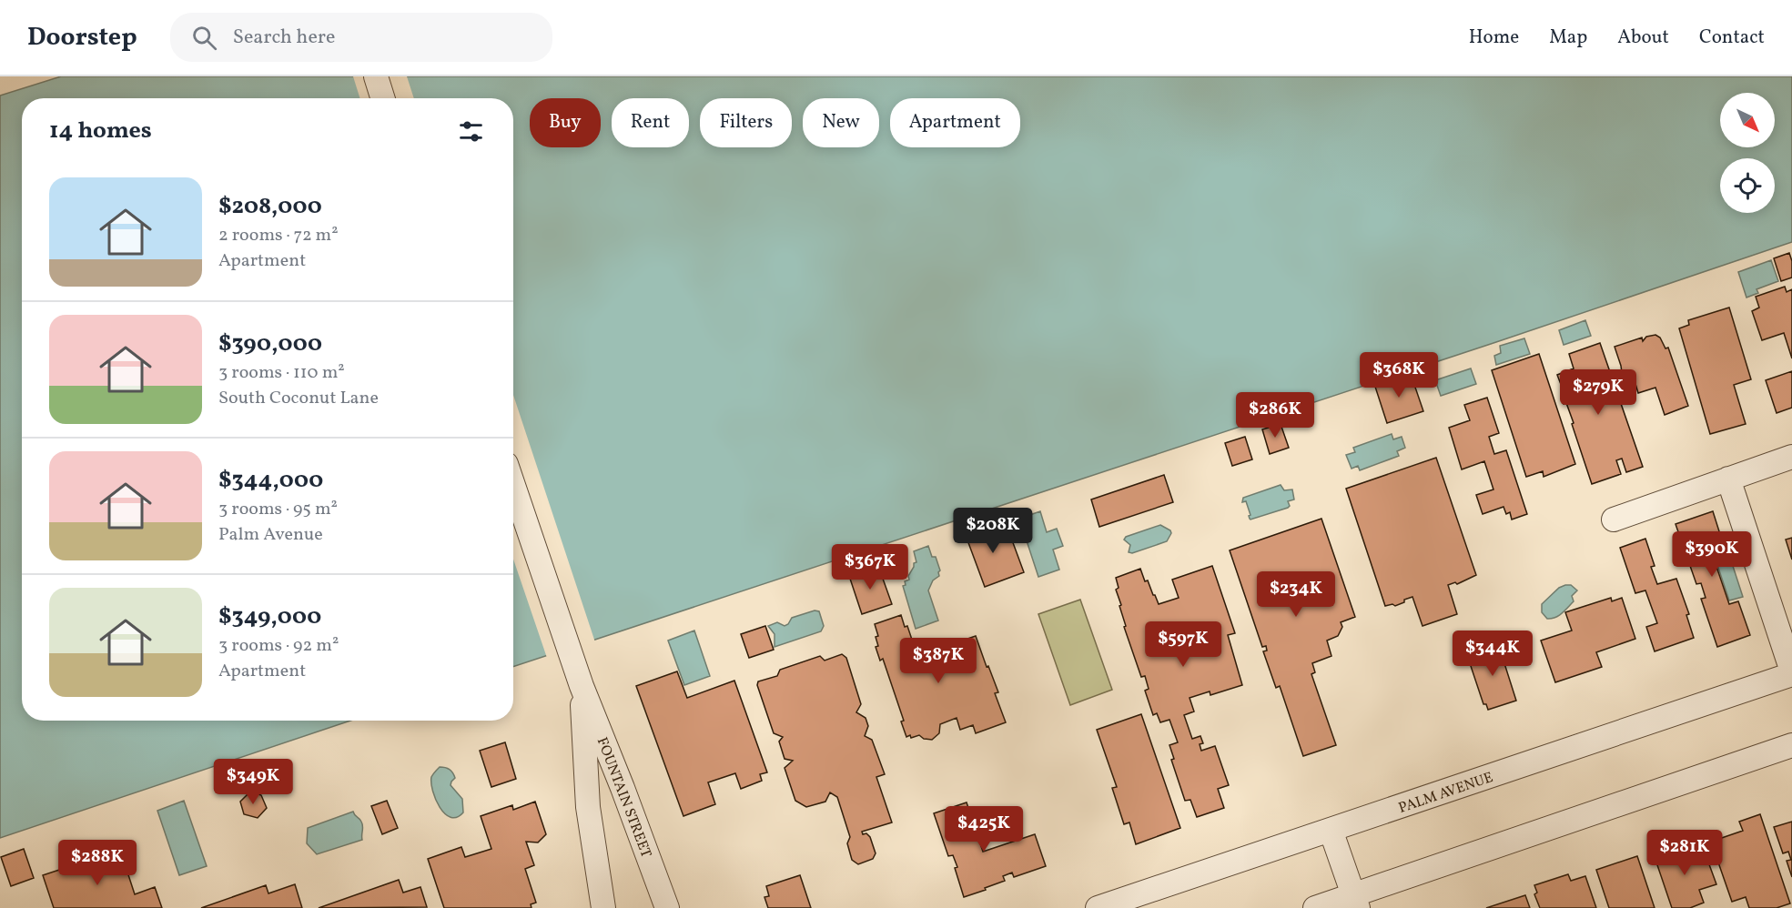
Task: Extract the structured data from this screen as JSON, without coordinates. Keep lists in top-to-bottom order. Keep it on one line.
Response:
{"streets":{"street":["PALM AVENUE","FOUNTAIN STREET"]},"north":"bottom right","page":{"header":"Doorstep","search":"Search here","nav":["Home","Map","About","Contact"],"chip":["Buy","Rent","Filters","New","Apartment"],"heading":"14 homes","list":[{"name":"$208,000","note":"2 rooms · 72 m² · Apartment"},{"name":"$390,000","note":"3 rooms · 110 m² · South Coconut Lane"},{"name":"$344,000","note":"3 rooms · 95 m² · Palm Avenue"},{"name":"$349,000","note":"3 rooms · 92 m² · Apartment"}],"price":["$368K","$279K","$286K","$208K","$390K","$367K","$234K","$597K","$344K","$387K","$349K","$425K","$281K","$288K"]}}
